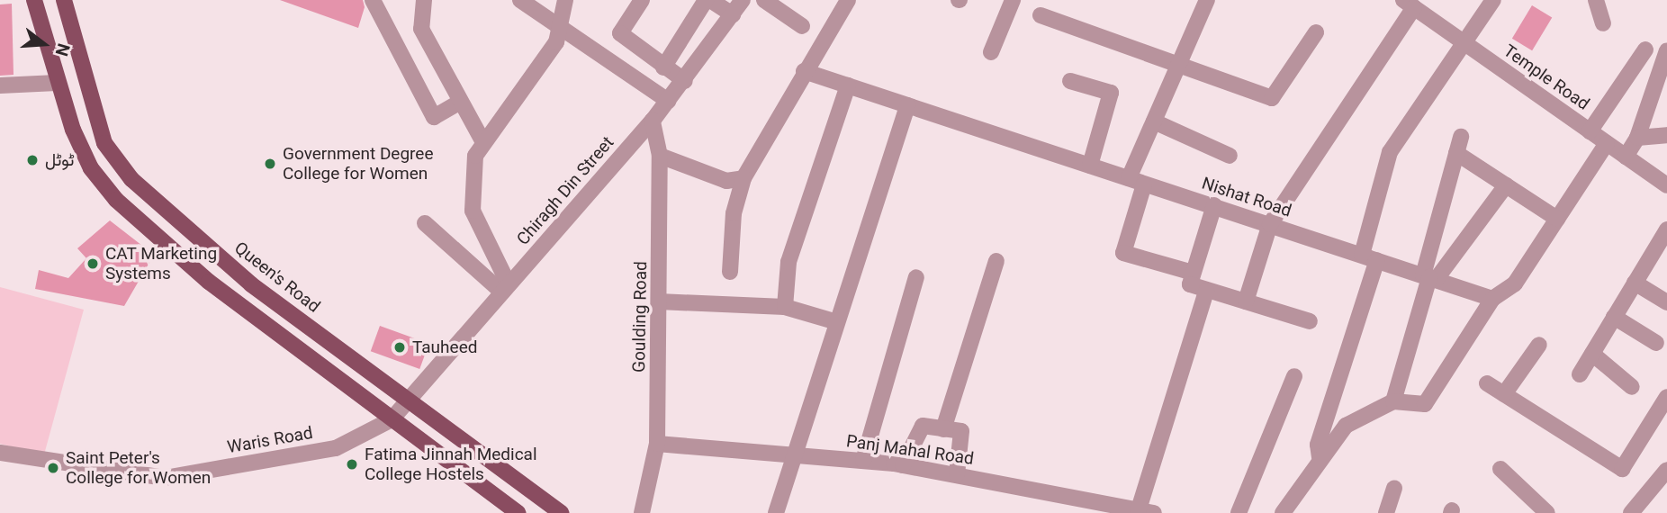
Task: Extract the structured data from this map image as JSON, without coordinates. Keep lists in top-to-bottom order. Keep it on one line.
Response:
{"streets":{"main road":["Queen's Road"],"street":["Temple Road","Chiragh Din Street","Nishat Road","Goulding Road","Waris Road","Panj Mahal Road"]},"crossings":[["Chiragh Din Street","Queen's Road"],["Chiragh Din Street","Goulding Road"],["Chiragh Din Street","Waris Road"],["Goulding Road","Panj Mahal Road"]],"places":["ٹوٹل","Government Degree College for Women","CAT Marketing Systems","Tauheed","Fatima Jinnah Medical College Hostels","Saint Peter's College for Women"],"north":"right"}
